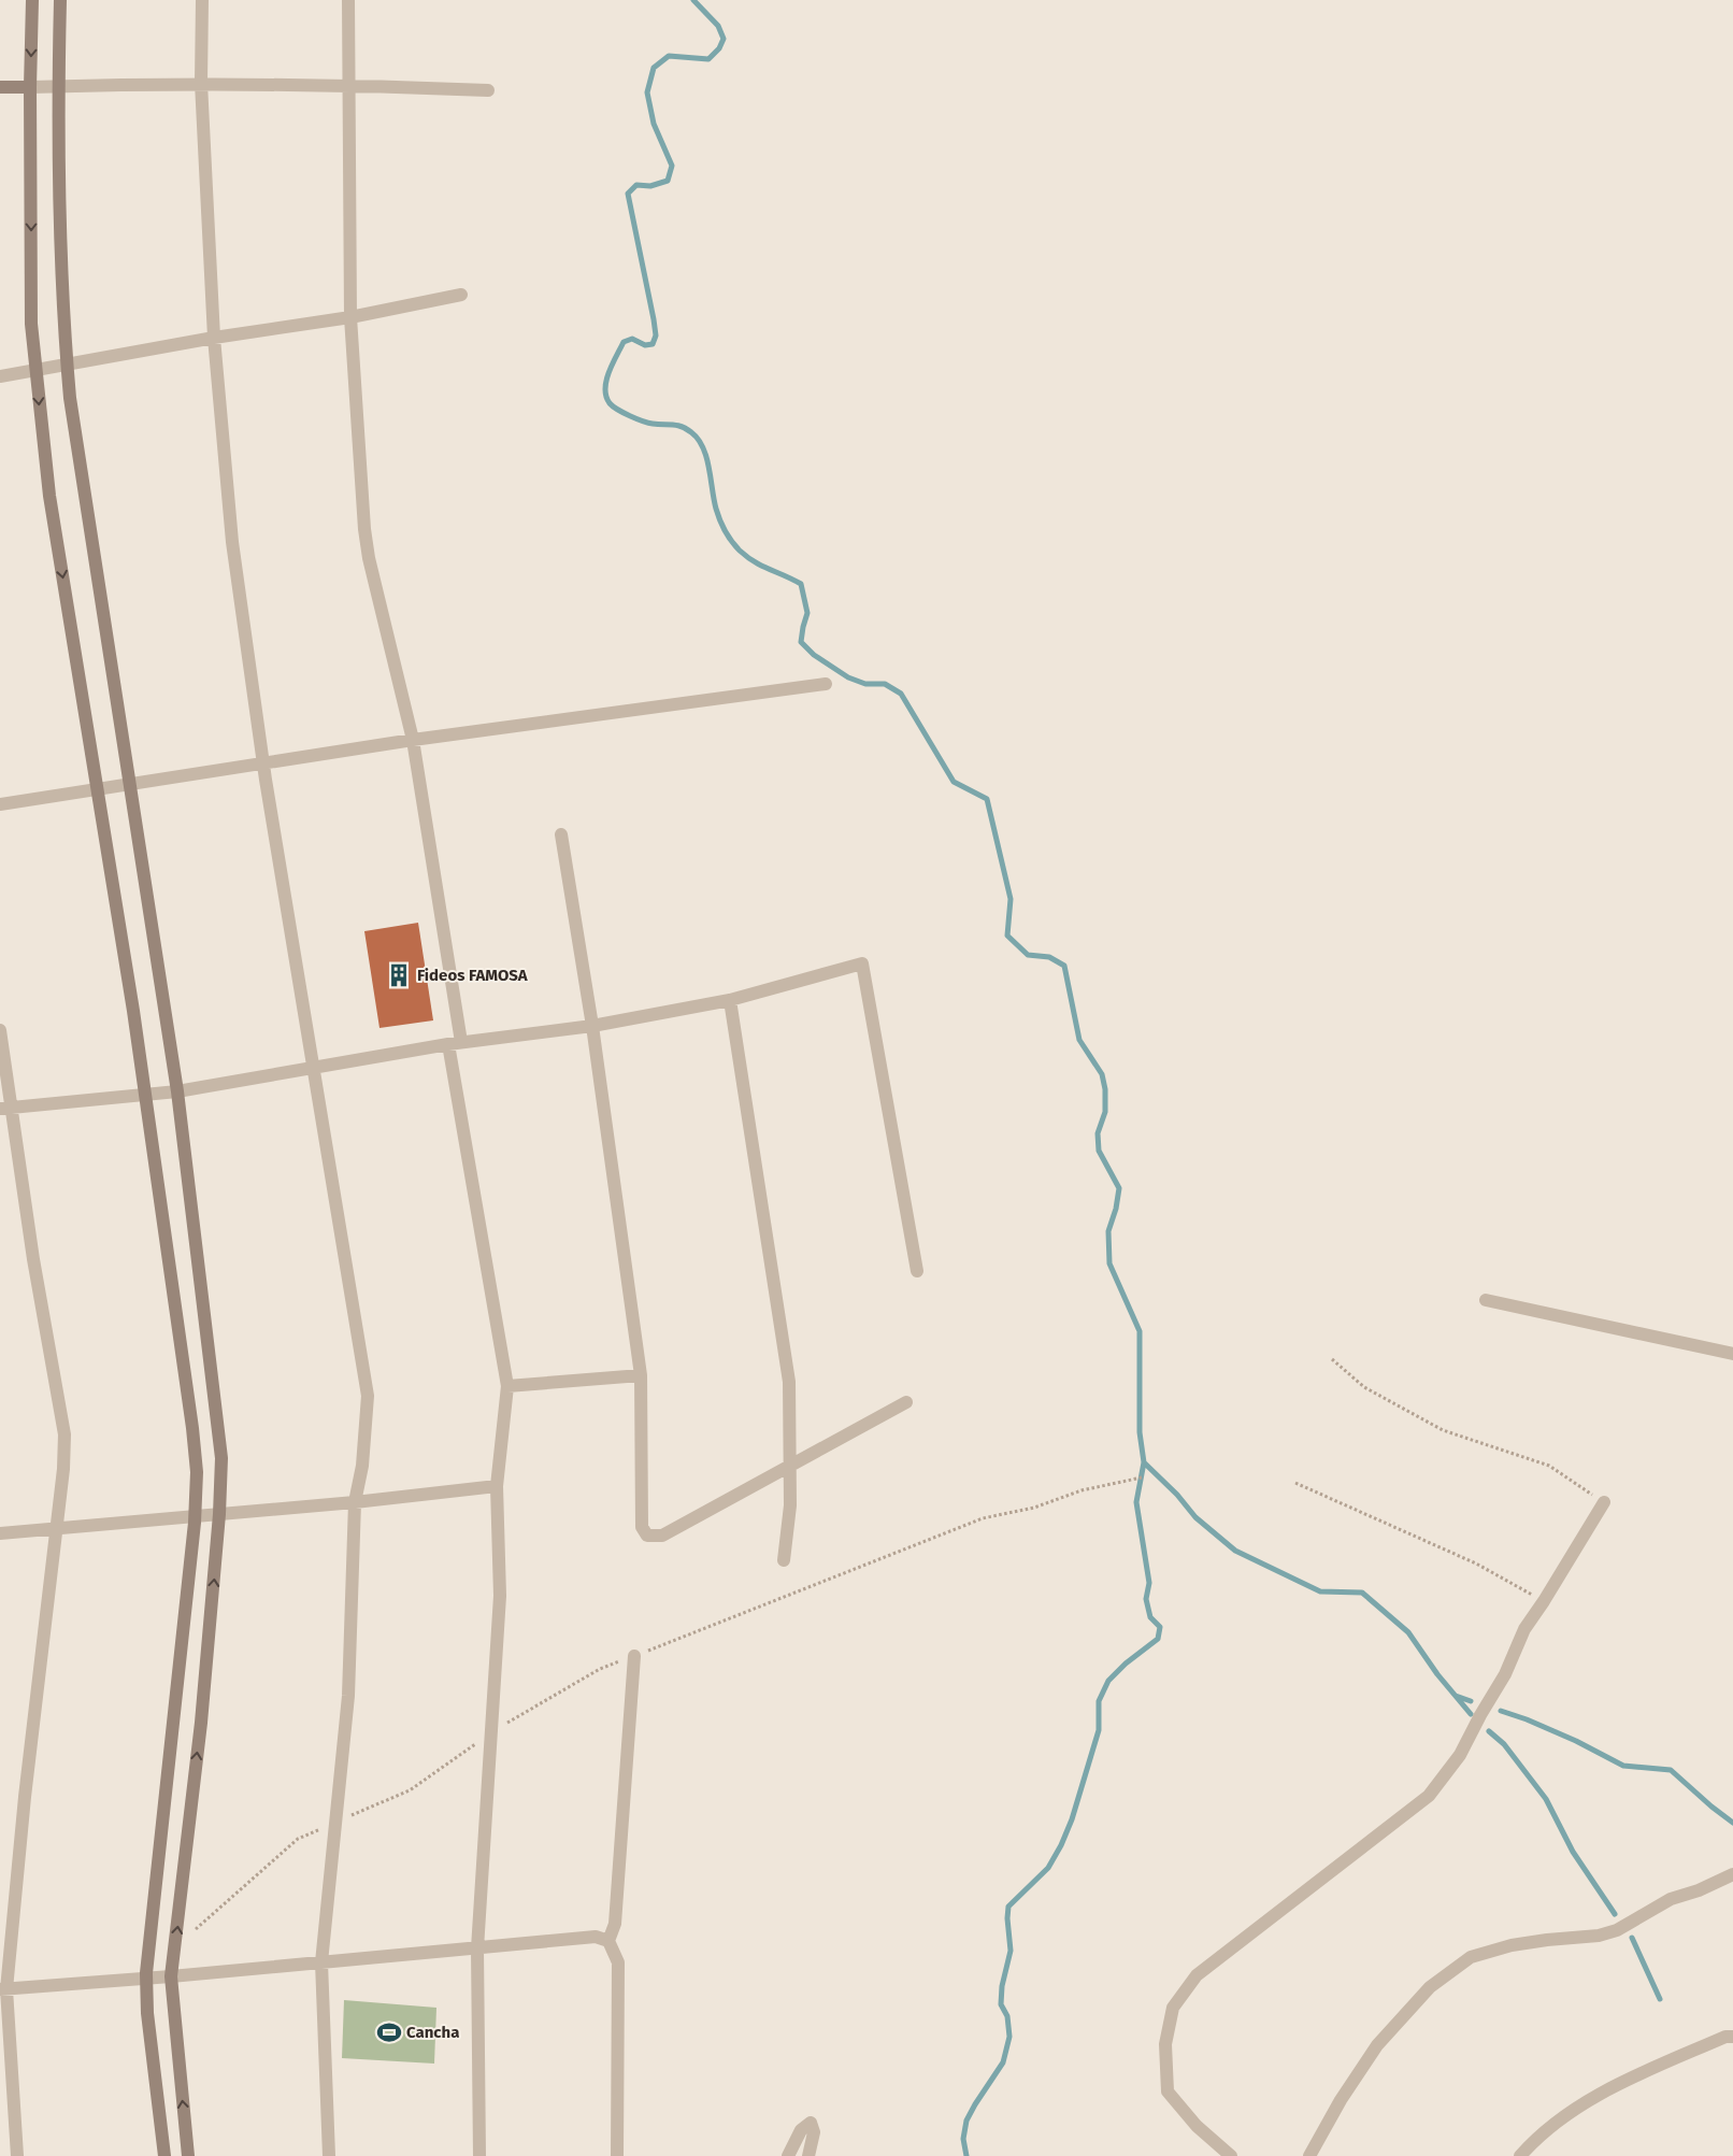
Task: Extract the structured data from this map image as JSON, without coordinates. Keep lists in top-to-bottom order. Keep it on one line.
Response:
{"places":{"building":["Fideos FAMOSA"],"sports":["Cancha"]}}
